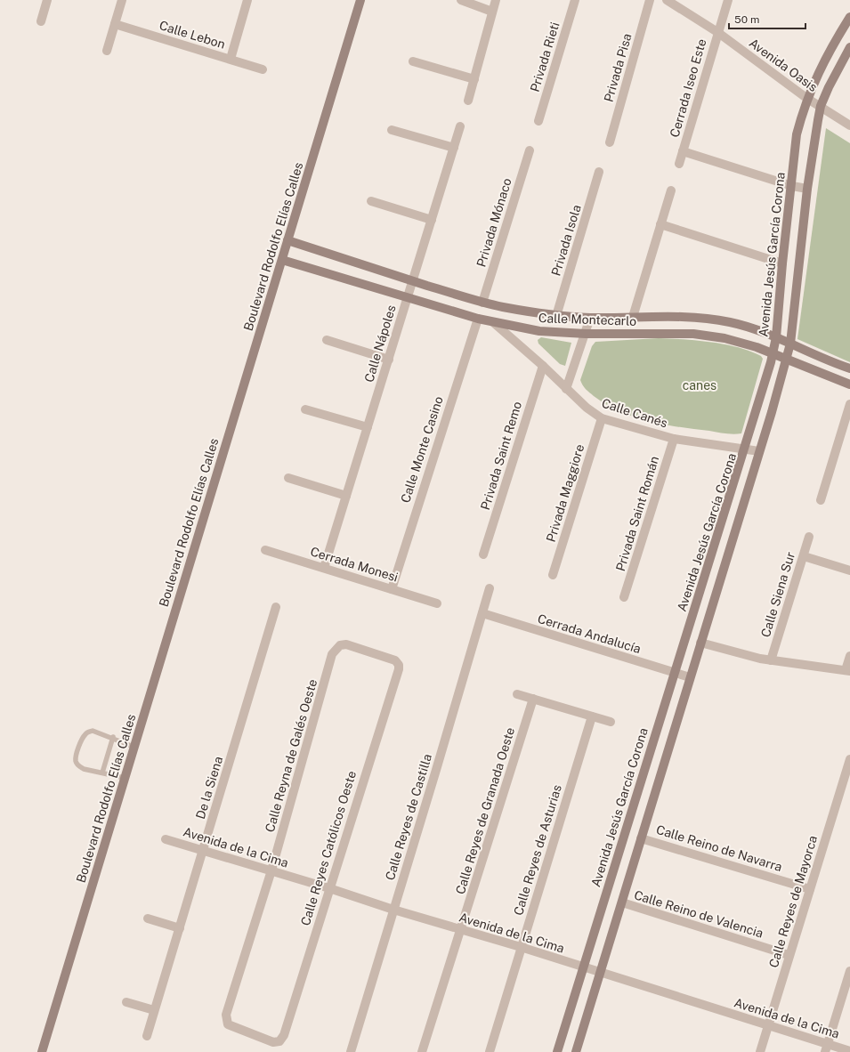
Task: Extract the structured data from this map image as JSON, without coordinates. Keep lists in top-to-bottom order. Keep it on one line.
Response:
{"streets":{"street":["Calle Lebon","Privada Rieti","Avenida Oasis","Privada Pisa","Cerrada Iseo Este","Privada Mónaco","Privada Isola","Boulevard Rodolfo Elías Calles","Avenida Jesús García Corona","Calle Montecarlo","Calle Nápoles","Calle Canés","Calle Monte Casino","Privada Saint Remo","Privada Maggiore","Privada Saint Román","Cerrada Monesi","Calle Siena Sur","Cerrada Andalucía","Calle Reyna de Galés Oeste","De la Siena","Calle Reyes de Granada Oeste","Calle Reyes de Castilla","Avenida de la Cima","Calle Reyes Católicos Oeste","Calle Reino de Navarra","Calle Reyes de Asturias","Calle Reyes de Mayorca","Calle Reino de Valencia"]},"crossings":[["Avenida Oasis","Cerrada Iseo Este"],["Avenida Oasis","Avenida Jesús García Corona"],["Cerrada Iseo Este","Avenida Jesús García Corona"],["Privada Mónaco","Calle Montecarlo"],["Privada Isola","Calle Montecarlo"],["Boulevard Rodolfo Elías Calles","Calle Montecarlo"],["Avenida Jesús García Corona","Calle Montecarlo"],["Avenida Jesús García Corona","Calle Canés"],["Avenida Jesús García Corona","Cerrada Andalucía"],["Avenida Jesús García Corona","Avenida de la Cima"],["Avenida Jesús García Corona","Calle Reino de Navarra"],["Avenida Jesús García Corona","Calle Reino de Valencia"],["Calle Montecarlo","Calle Nápoles"],["Calle Montecarlo","Calle Canés"],["Calle Montecarlo","Calle Monte Casino"],["Calle Nápoles","Cerrada Monesi"],["Calle Canés","Privada Saint Remo"],["Calle Canés","Privada Maggiore"],["Calle Canés","Privada Saint Román"],["Calle Monte Casino","Cerrada Monesi"],["Cerrada Andalucía","Calle Reyes de Castilla"],["Calle Reyna de Galés Oeste","Avenida de la Cima"],["Calle Reyna de Galés Oeste","Calle Reyes Católicos Oeste"],["De la Siena","Avenida de la Cima"],["Calle Reyes de Granada Oeste","Avenida de la Cima"],["Calle Reyes de Castilla","Avenida de la Cima"],["Avenida de la Cima","Calle Reyes Católicos Oeste"],["Avenida de la Cima","Calle Reyes de Asturias"],["Avenida de la Cima","Calle Reyes de Mayorca"],["Calle Reino de Navarra","Calle Reyes de Mayorca"],["Calle Reyes de Mayorca","Calle Reino de Valencia"]],"parks":["canes"],"scale_bar":"50 m"}
